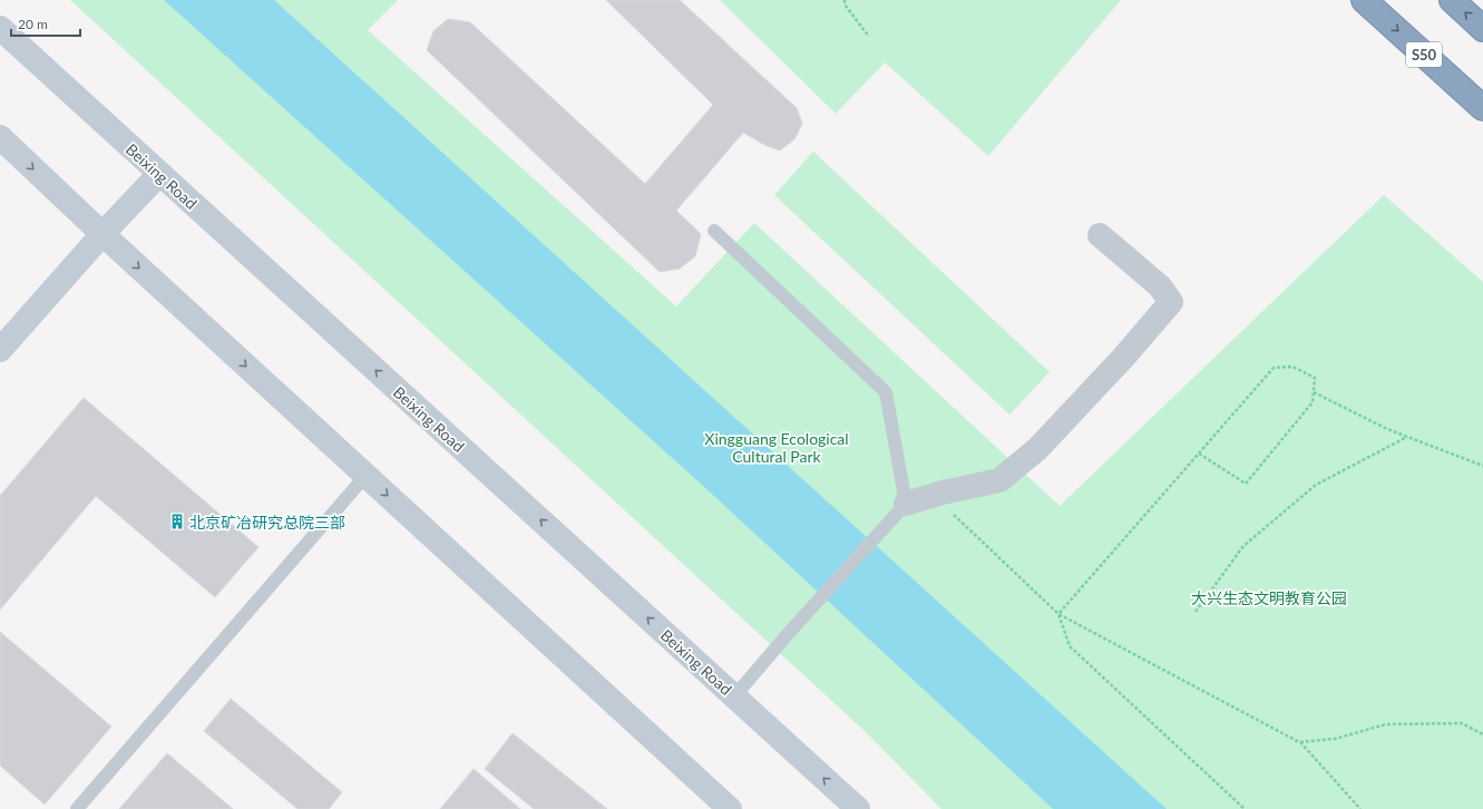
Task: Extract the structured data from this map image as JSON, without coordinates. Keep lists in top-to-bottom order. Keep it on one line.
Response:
{"streets":{"highway":["S50"],"main road":["Beixing Road"]},"parks":["Xingguang Ecological Cultural Park","大兴生态文明教育公园"],"places":{"building":["北京矿冶研究总院三部"]},"scale_bar":"20 m"}
